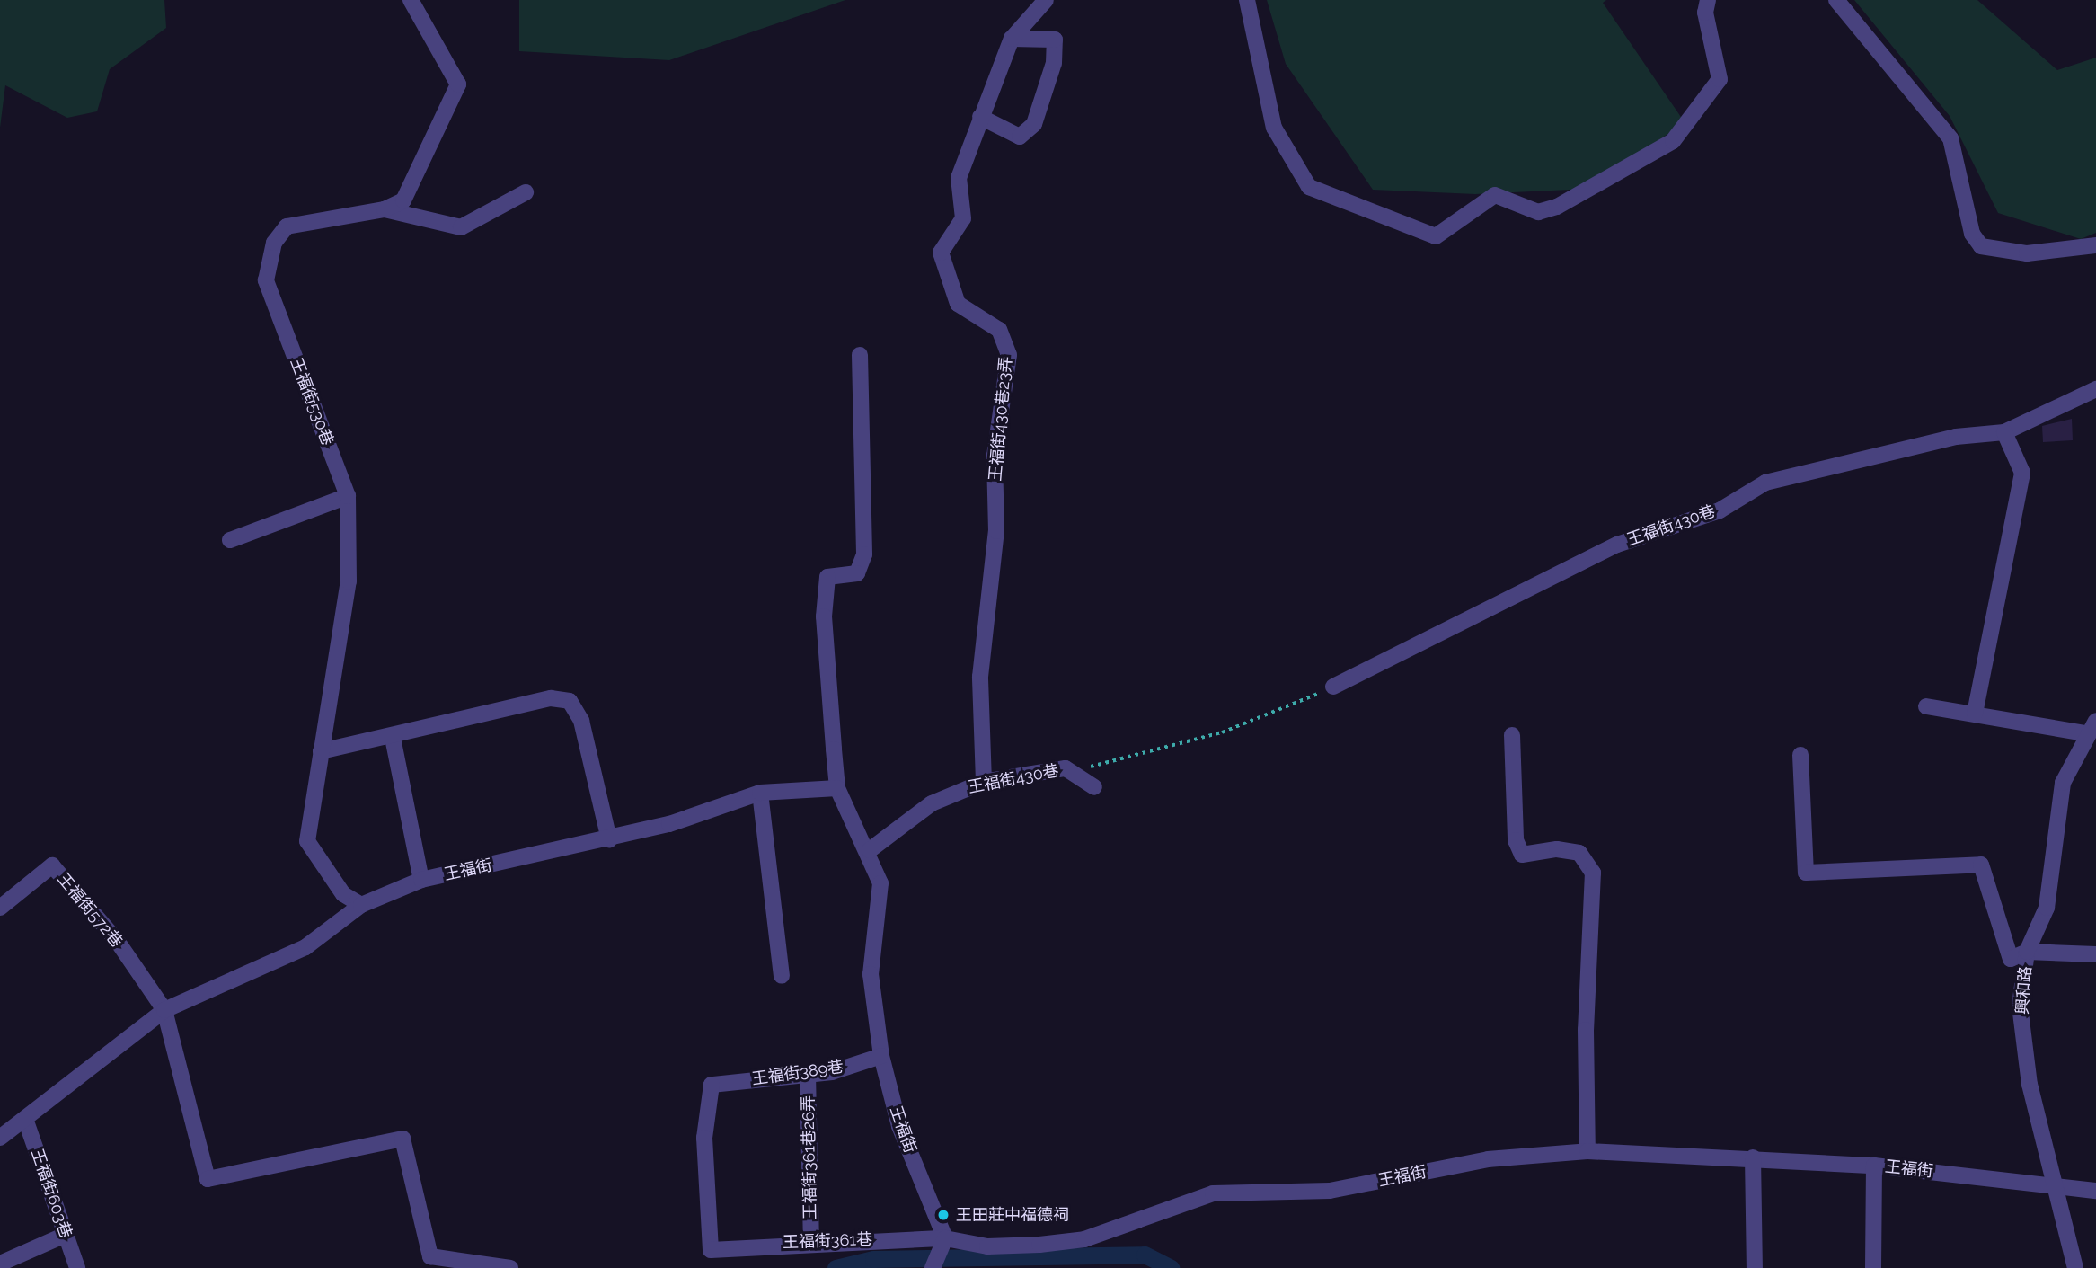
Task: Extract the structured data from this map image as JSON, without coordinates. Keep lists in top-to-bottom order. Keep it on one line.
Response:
{"streets":{"street":["王福街530巷","王福街430巷23弄","王福街430巷","王福街","王福街572巷","興和路","王福街389巷","王福街361巷26弄","王福街603巷","王福街361巷"]},"crossings":[["王福街530巷","王福街"],["王福街430巷23弄","王福街430巷"],["王福街430巷","王福街"],["王福街","王福街572巷"],["王福街","興和路"],["王福街","王福街389巷"],["王福街","王福街603巷"],["王福街","王福街361巷"],["王福街389巷","王福街361巷26弄"],["王福街389巷","王福街361巷"],["王福街361巷26弄","王福街361巷"]],"places":["王田莊中福德祠"]}
